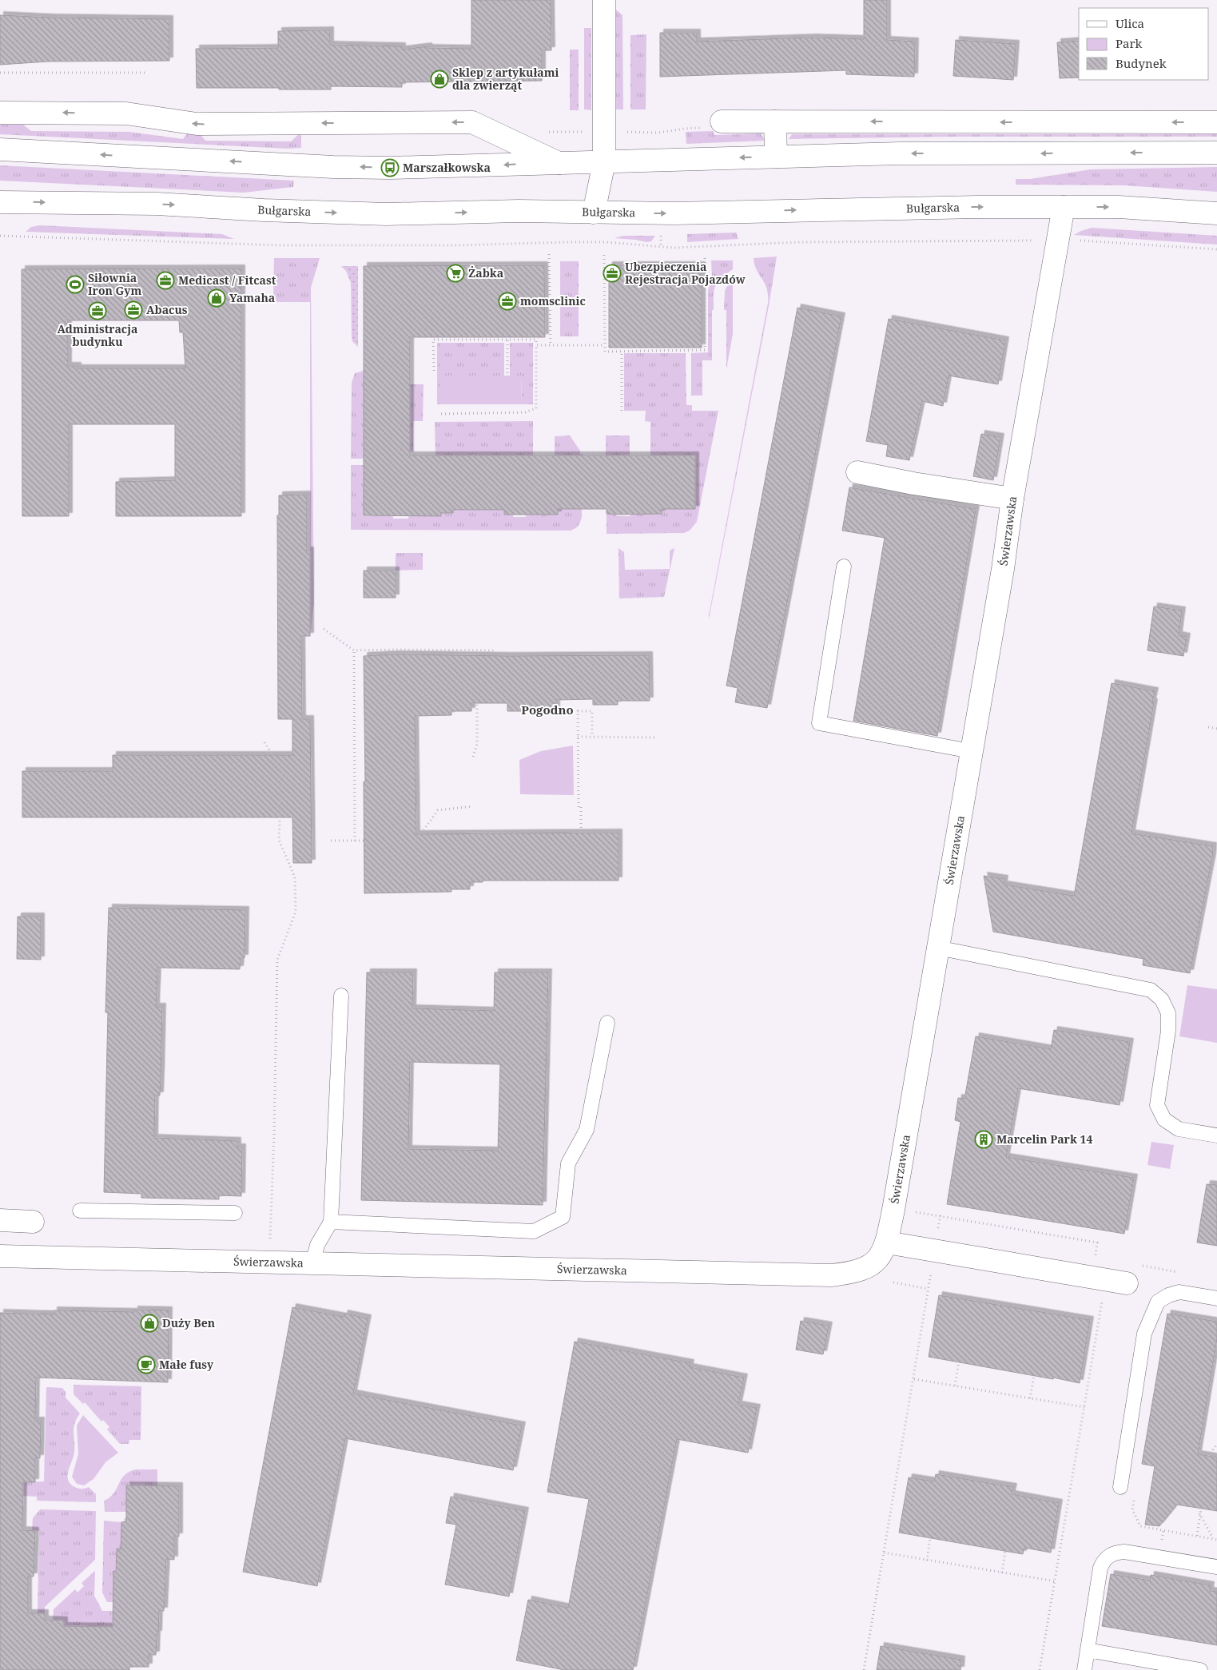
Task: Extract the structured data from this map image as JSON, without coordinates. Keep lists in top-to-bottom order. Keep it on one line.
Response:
{"streets":{"street":["Bułgarska","Świerzawska"]},"crossings":[["Bułgarska","Świerzawska"]],"districts":["Pogodno"],"places":{"shop":["Sklep z artykułami dla zwierząt","Yamaha","Duży Ben"],"bus stop":["Marszałkowska"],"supermarket":["Żabka"],"office":["Ubezpieczenia Rejestracja Pojazdów","Medicast / Fitcast","momsclinic","Abacus","Administracja budynku"],"sports":["Siłownia Iron Gym"],"building":["Marcelin Park 14"],"cafe":["Małe fusy"]},"legend":["Ulica","Park","Budynek"]}
